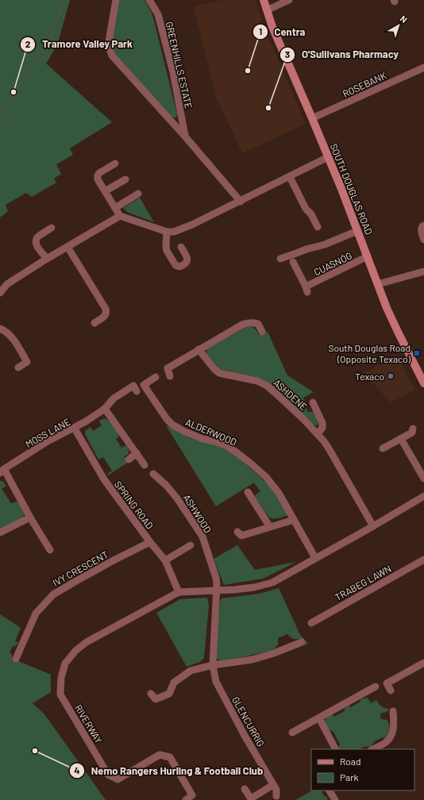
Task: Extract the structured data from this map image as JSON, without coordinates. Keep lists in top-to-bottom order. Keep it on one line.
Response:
{"streets":{"main road":["SOUTH DOUGLAS ROAD"],"street":["GREENHILLS ESTATE","ROSEBANK","CUASNÓG","ASHDENE","ALDERWOOD","MOSS LANE","SPRING ROAD","ASHWOOD","IVY CRESCENT","TRABEG LAWN","GLENCURRIG","RIVERWAY"]},"crossings":[["ROSEBANK","SOUTH DOUGLAS ROAD"],["SOUTH DOUGLAS ROAD","CUASNÓG"],["MOSS LANE","SPRING ROAD"],["SPRING ROAD","IVY CRESCENT"],["SPRING ROAD","RIVERWAY"],["ASHWOOD","GLENCURRIG"]],"places":{"other":["Centra","Tramore Valley Park","O'Sullivans Pharmacy","Texaco","Nemo Rangers Hurling & Football Club"],"transit":["South Douglas Road (Opposite Texaco)"]},"legend":["Road","Park"],"north":"top right"}
